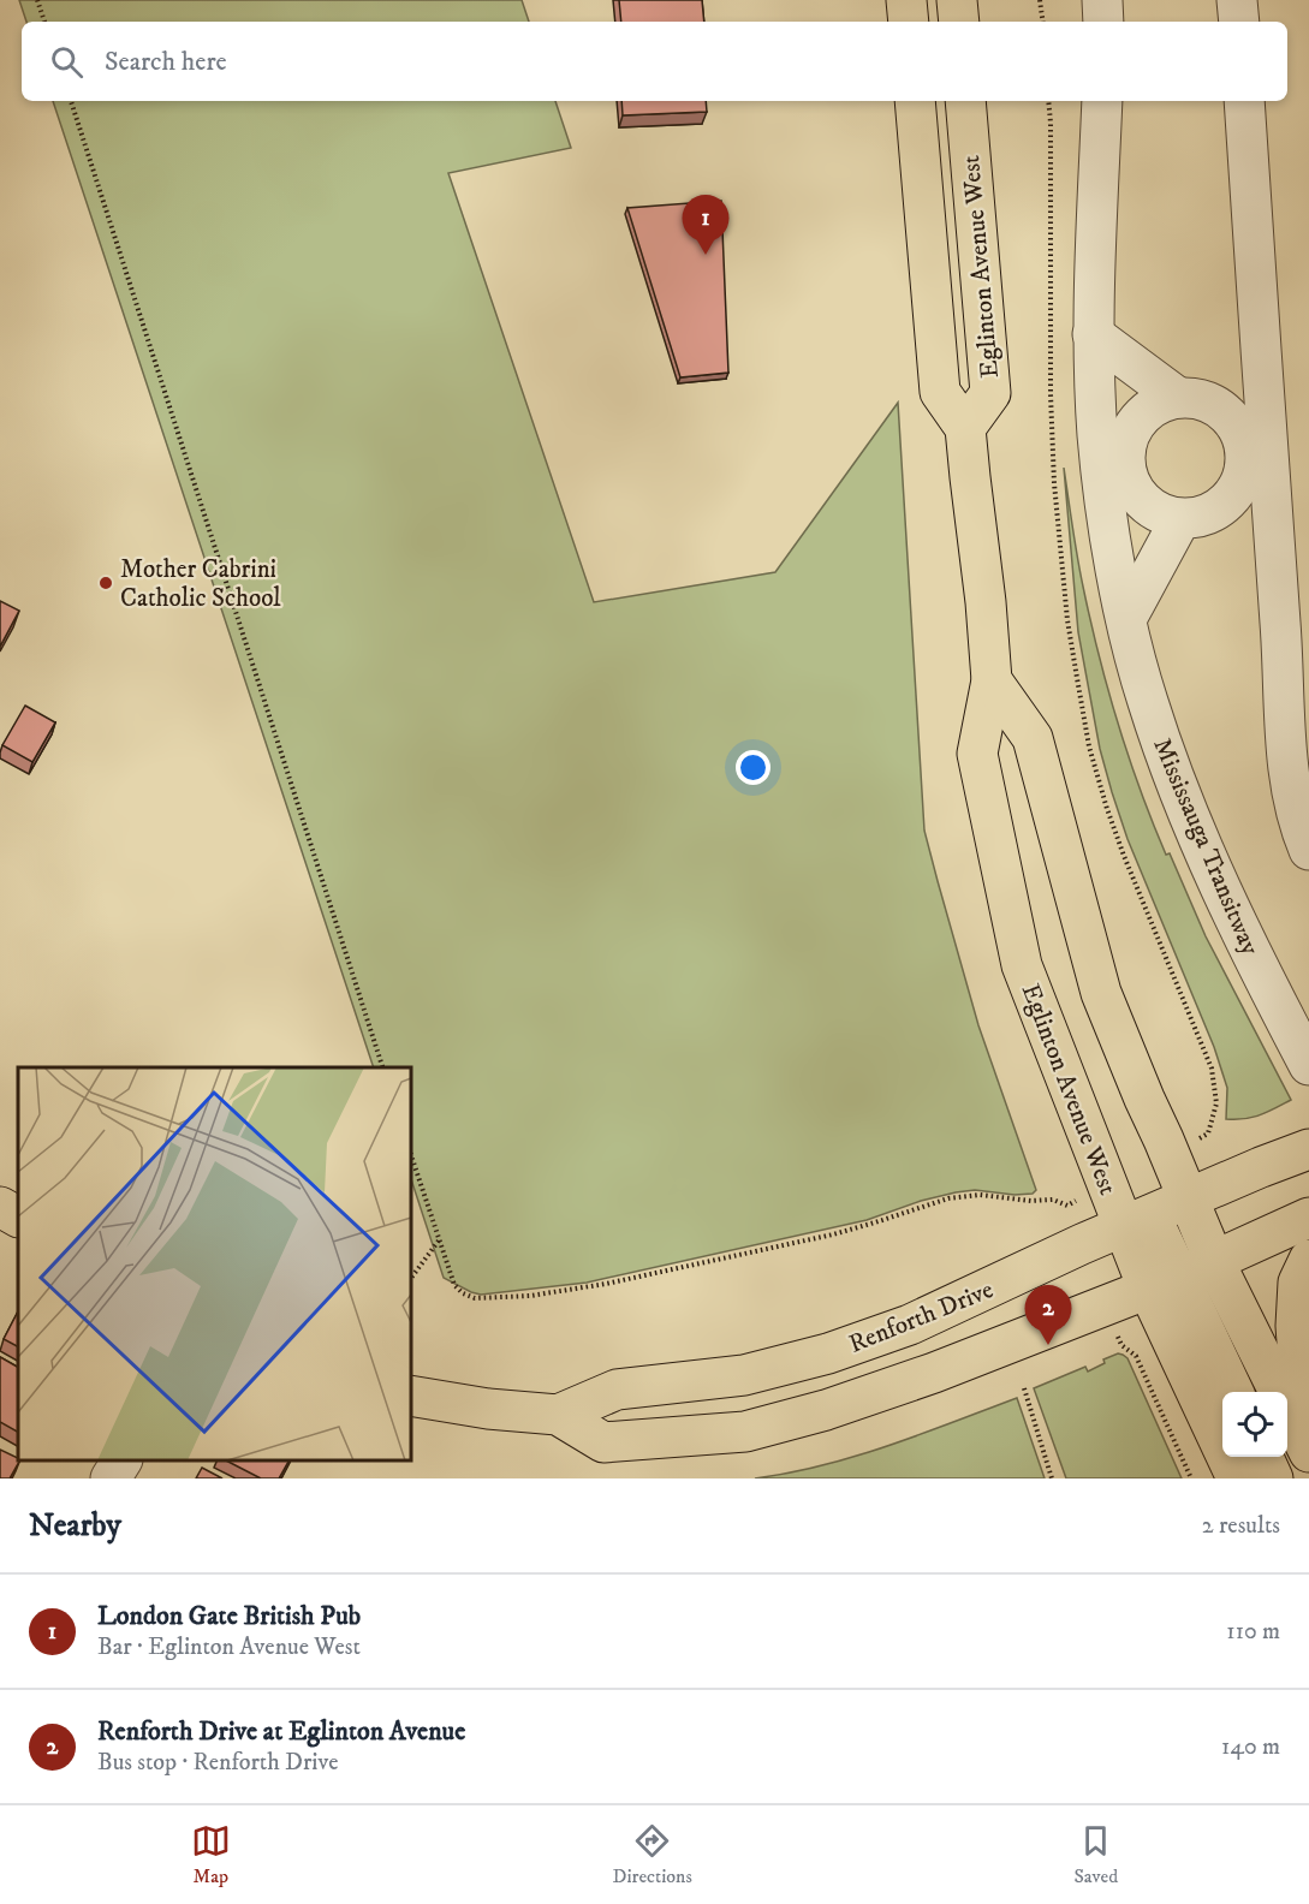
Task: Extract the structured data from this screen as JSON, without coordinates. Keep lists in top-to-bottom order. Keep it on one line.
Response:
{"streets":{"main road":["Eglinton Avenue West","Renforth Drive"],"street":["Mississauga Transitway"]},"crossings":[["Eglinton Avenue West","Renforth Drive"]],"places":["Mother Cabrini Catholic School"],"page":{"search":"Search here","pins":["1","2"],"heading":["Nearby","2 results"],"list":[{"mark":"1","name":"London Gate British Pub","note":"Bar · Eglinton Avenue West","value":"110 m"},{"mark":"2","name":"Renforth Drive at Eglinton Avenue","note":"Bus stop · Renforth Drive","value":"140 m"}],"nav":["Map","Directions","Saved"]}}
